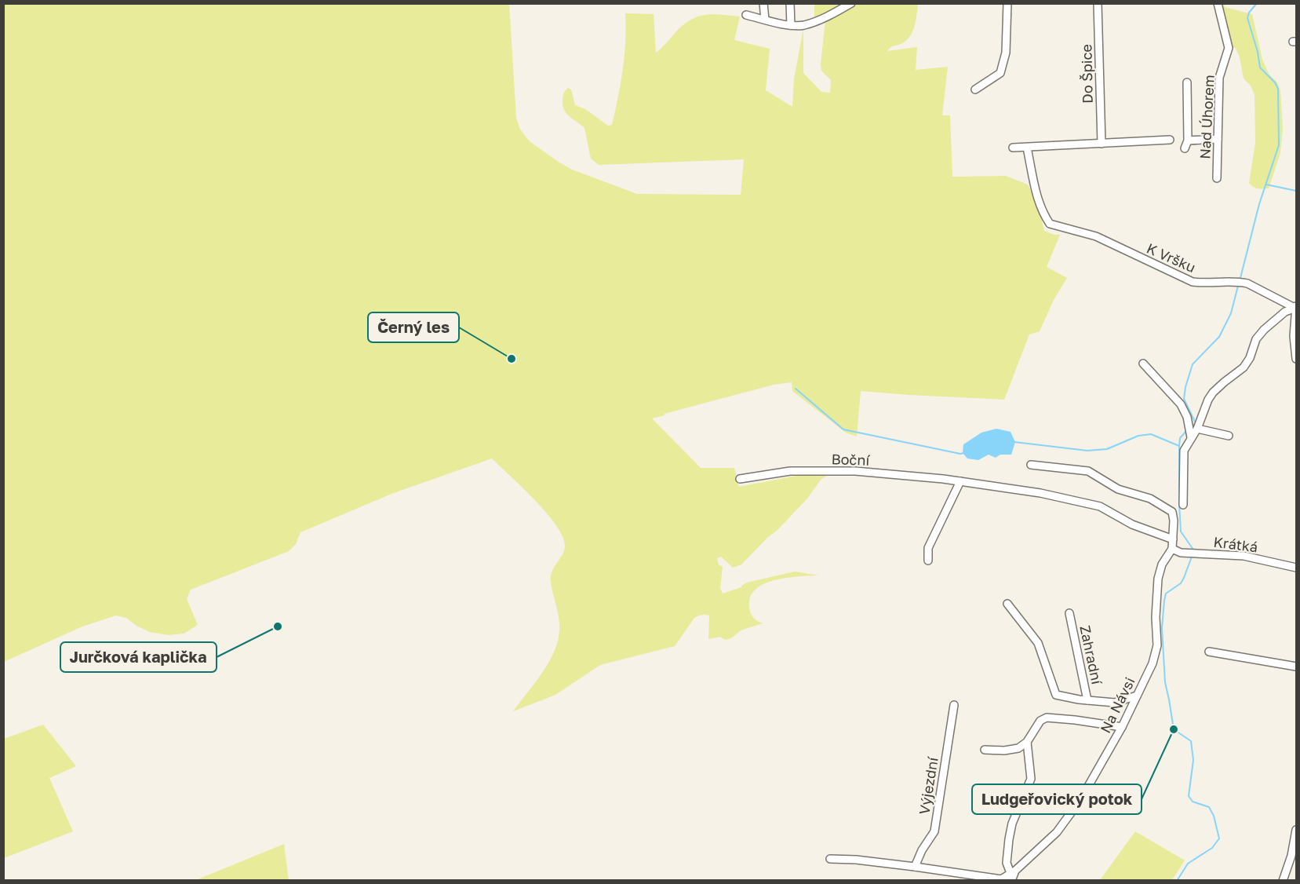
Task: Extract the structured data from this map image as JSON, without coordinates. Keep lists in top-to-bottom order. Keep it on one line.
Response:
{"streets":{"street":["Do Špice","Nad Úhorem","K Vršku","Boční","Krátká","Zahradní","Na Návsi","Výjezdní"]},"crossings":[["Boční","Na Návsi"],["Krátká","Na Návsi"],["Zahradní","Na Návsi"]],"places":["Černý les","Jurčková kaplička","Ludgeřovický potok"]}
